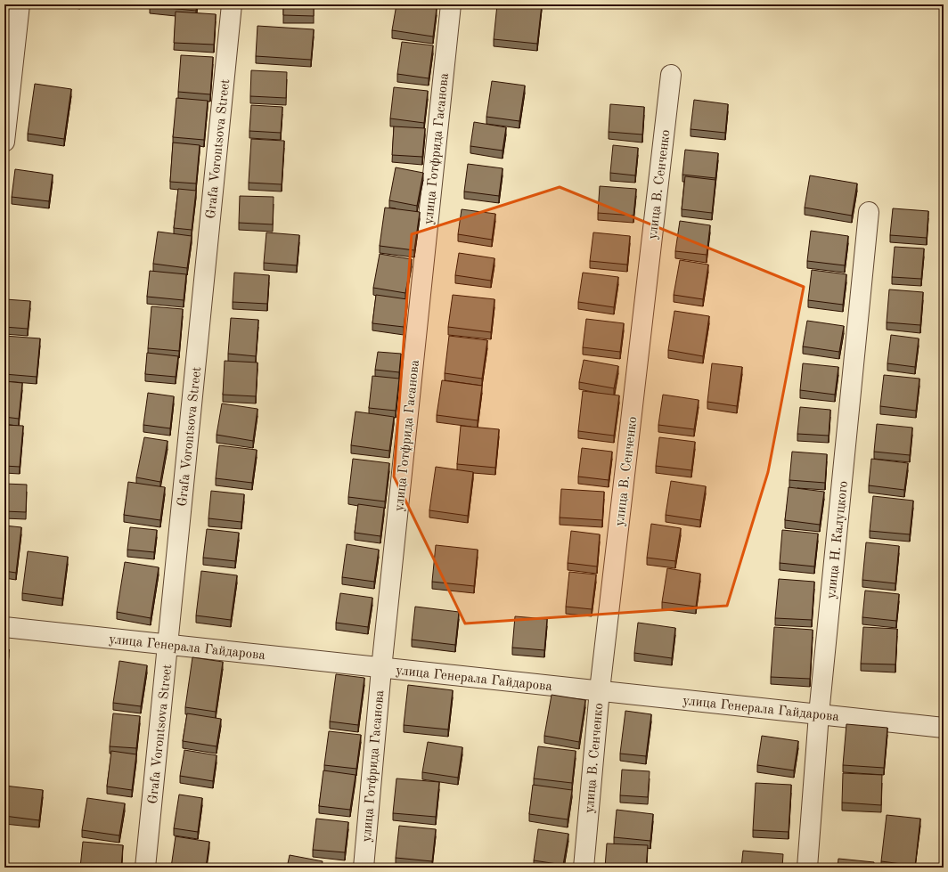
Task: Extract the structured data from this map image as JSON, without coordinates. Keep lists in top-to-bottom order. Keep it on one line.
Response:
{"streets":{"street":["Grafa Vorontsova Street","улица Готфрида Гасанова","улица В. Сенченко","улица Н. Калуцкого","улица Генерала Гайдарова"]},"crossings":[["Grafa Vorontsova Street","улица Генерала Гайдарова"],["улица Готфрида Гасанова","улица Генерала Гайдарова"],["улица В. Сенченко","улица Генерала Гайдарова"],["улица Н. Калуцкого","улица Генерала Гайдарова"]]}
